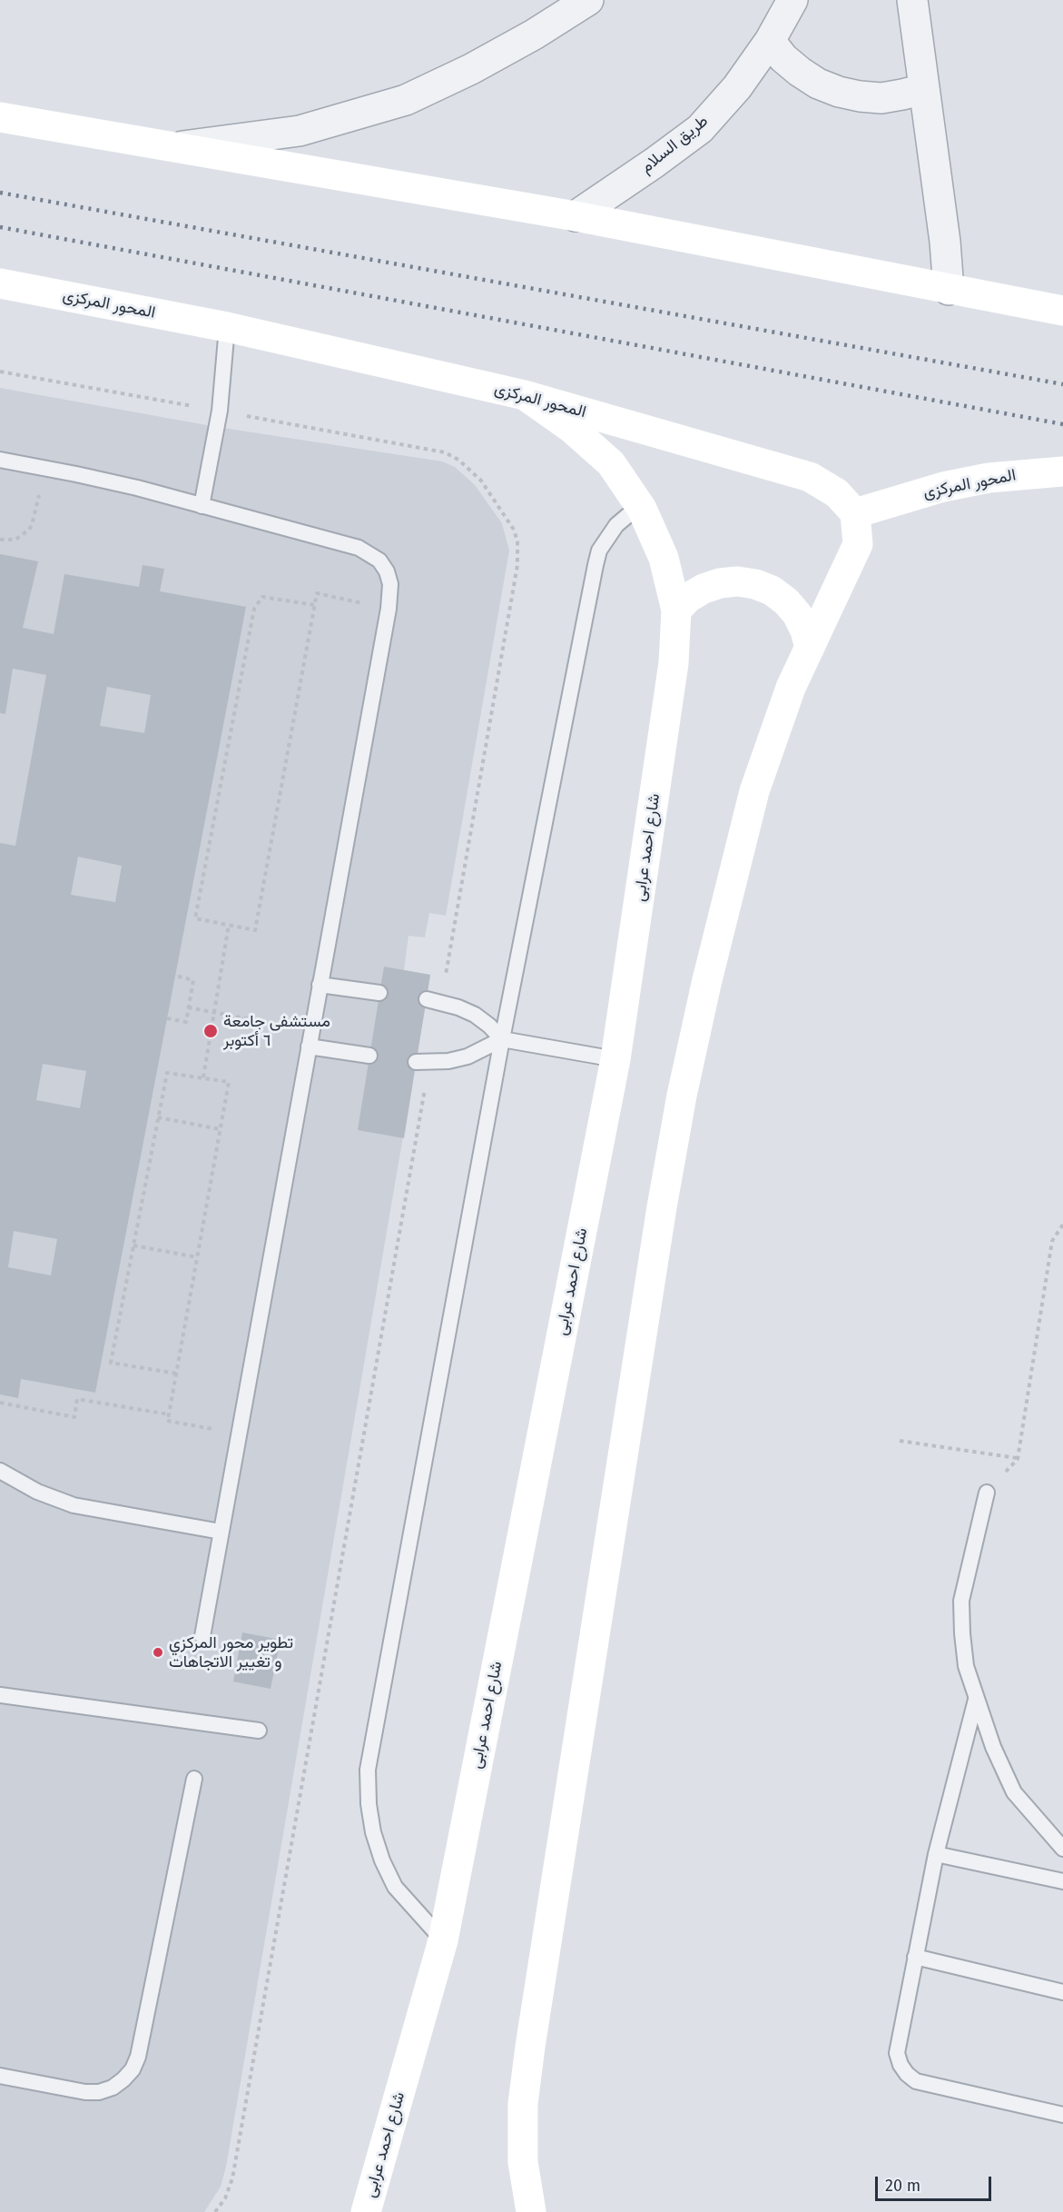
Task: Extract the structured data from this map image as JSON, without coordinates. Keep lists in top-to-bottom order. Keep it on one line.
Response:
{"streets":{"main road":["المحور المركزى","شارع احمد عرابى"],"street":["طريق السلام"]},"crossings":[["المحور المركزى","شارع احمد عرابى"]],"places":["مستشفى جامعة ٦ أكتوبر","تطوير محور المركزي و تغيير الاتجاهات"],"scale_bar":"20 m"}
